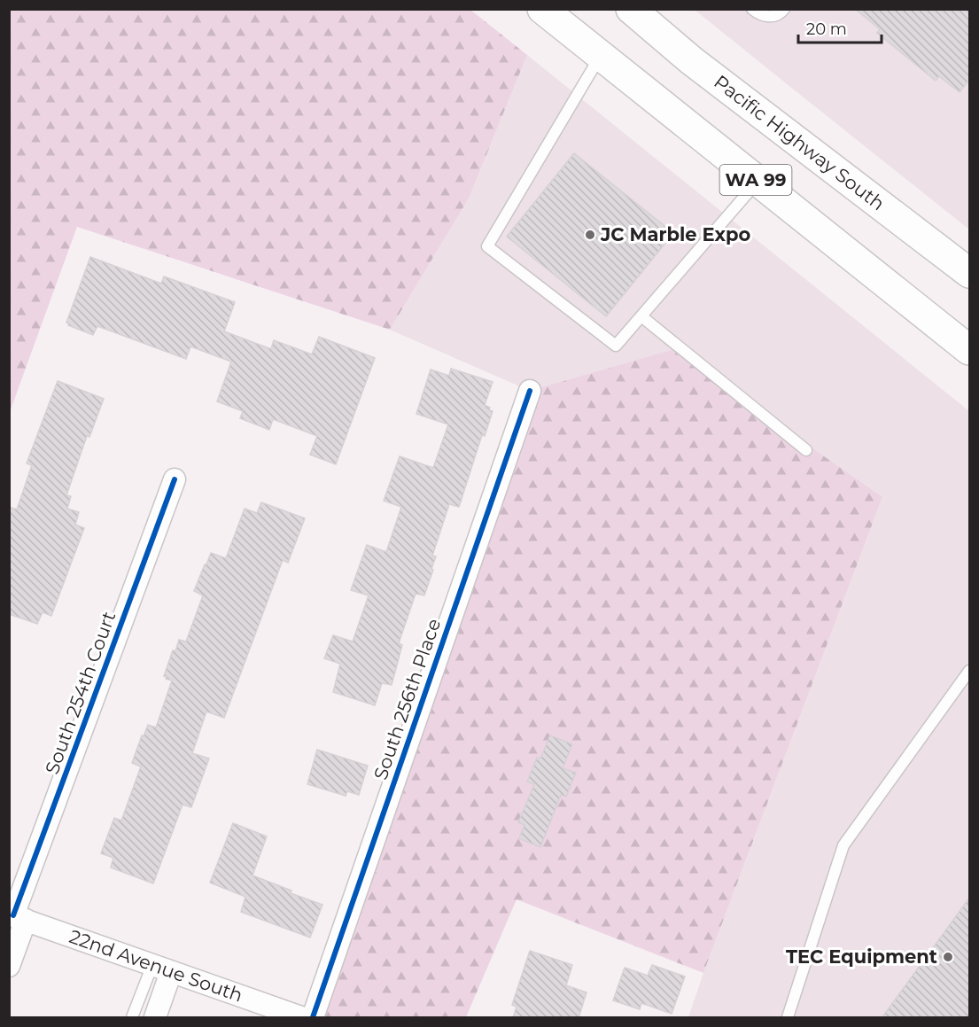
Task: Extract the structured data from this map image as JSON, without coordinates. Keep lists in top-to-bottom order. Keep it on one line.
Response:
{"streets":{"main road":["Pacific Highway South","WA 99"],"street":["South 254th Court","South 256th Place","22nd Avenue South"]},"crossings":[["South 254th Court","22nd Avenue South"]],"places":["JC Marble Expo","TEC Equipment"],"scale_bar":"20 m"}
